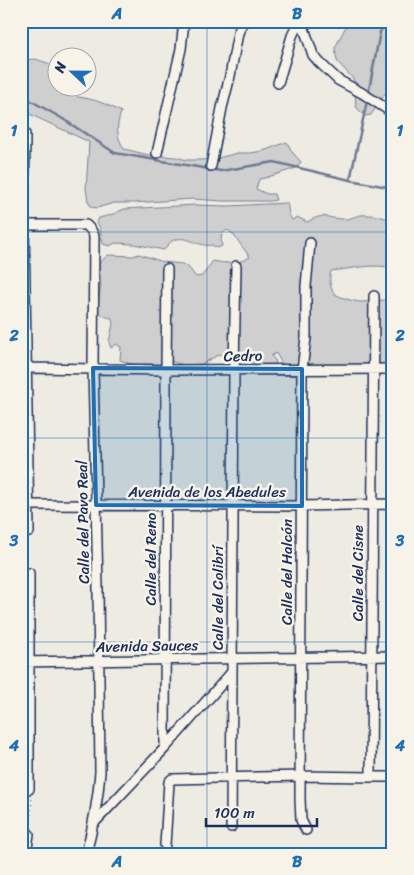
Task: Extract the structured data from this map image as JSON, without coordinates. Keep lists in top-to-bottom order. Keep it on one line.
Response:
{"streets":{"street":["Cedro","Avenida de los Abedules","Calle del Pavo Real","Calle del Reno","Calle del Halcón","Calle del Cisne","Calle del Colibrí","Avenida Sauces"]},"crossings":[["Cedro","Calle del Pavo Real"],["Cedro","Calle del Reno"],["Cedro","Calle del Halcón"],["Cedro","Calle del Cisne"],["Cedro","Calle del Colibrí"],["Avenida de los Abedules","Calle del Pavo Real"],["Avenida de los Abedules","Calle del Reno"],["Avenida de los Abedules","Calle del Halcón"],["Avenida de los Abedules","Calle del Cisne"],["Avenida de los Abedules","Calle del Colibrí"],["Calle del Pavo Real","Avenida Sauces"],["Calle del Reno","Avenida Sauces"],["Calle del Halcón","Avenida Sauces"],["Calle del Cisne","Avenida Sauces"],["Calle del Colibrí","Avenida Sauces"]],"scale_bar":"100 m","north":"left","grid":{"columns":["A","B"],"rows":["1","2","3","4"]}}
